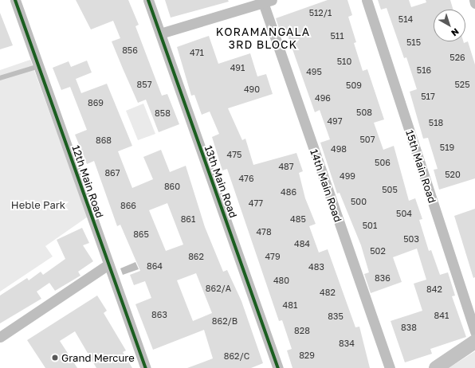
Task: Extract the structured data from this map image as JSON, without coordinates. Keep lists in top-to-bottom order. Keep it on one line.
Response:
{"streets":{"street":["15th Main Road","12th Main Road","13th Main Road","14th Main Road"]},"districts":["KORAMANGALA 3RD BLOCK"],"parks":["Heble Park"],"places":["Grand Mercure"],"house_numbers":["512/1","514","511","515","856","471","526","510","491","516","495","857","525","509","490","517","496","869","508","858","497","518","507","868","519","498","475","506","487","867","520","499","476","860","505","486","500","477","866","504","861","485","501","478","865","503","484","502","862","479","864","483","836","480","862/A","842","482","481","863","841","835","862/B","838","828","834","829","862/C"],"north":"bottom right"}
